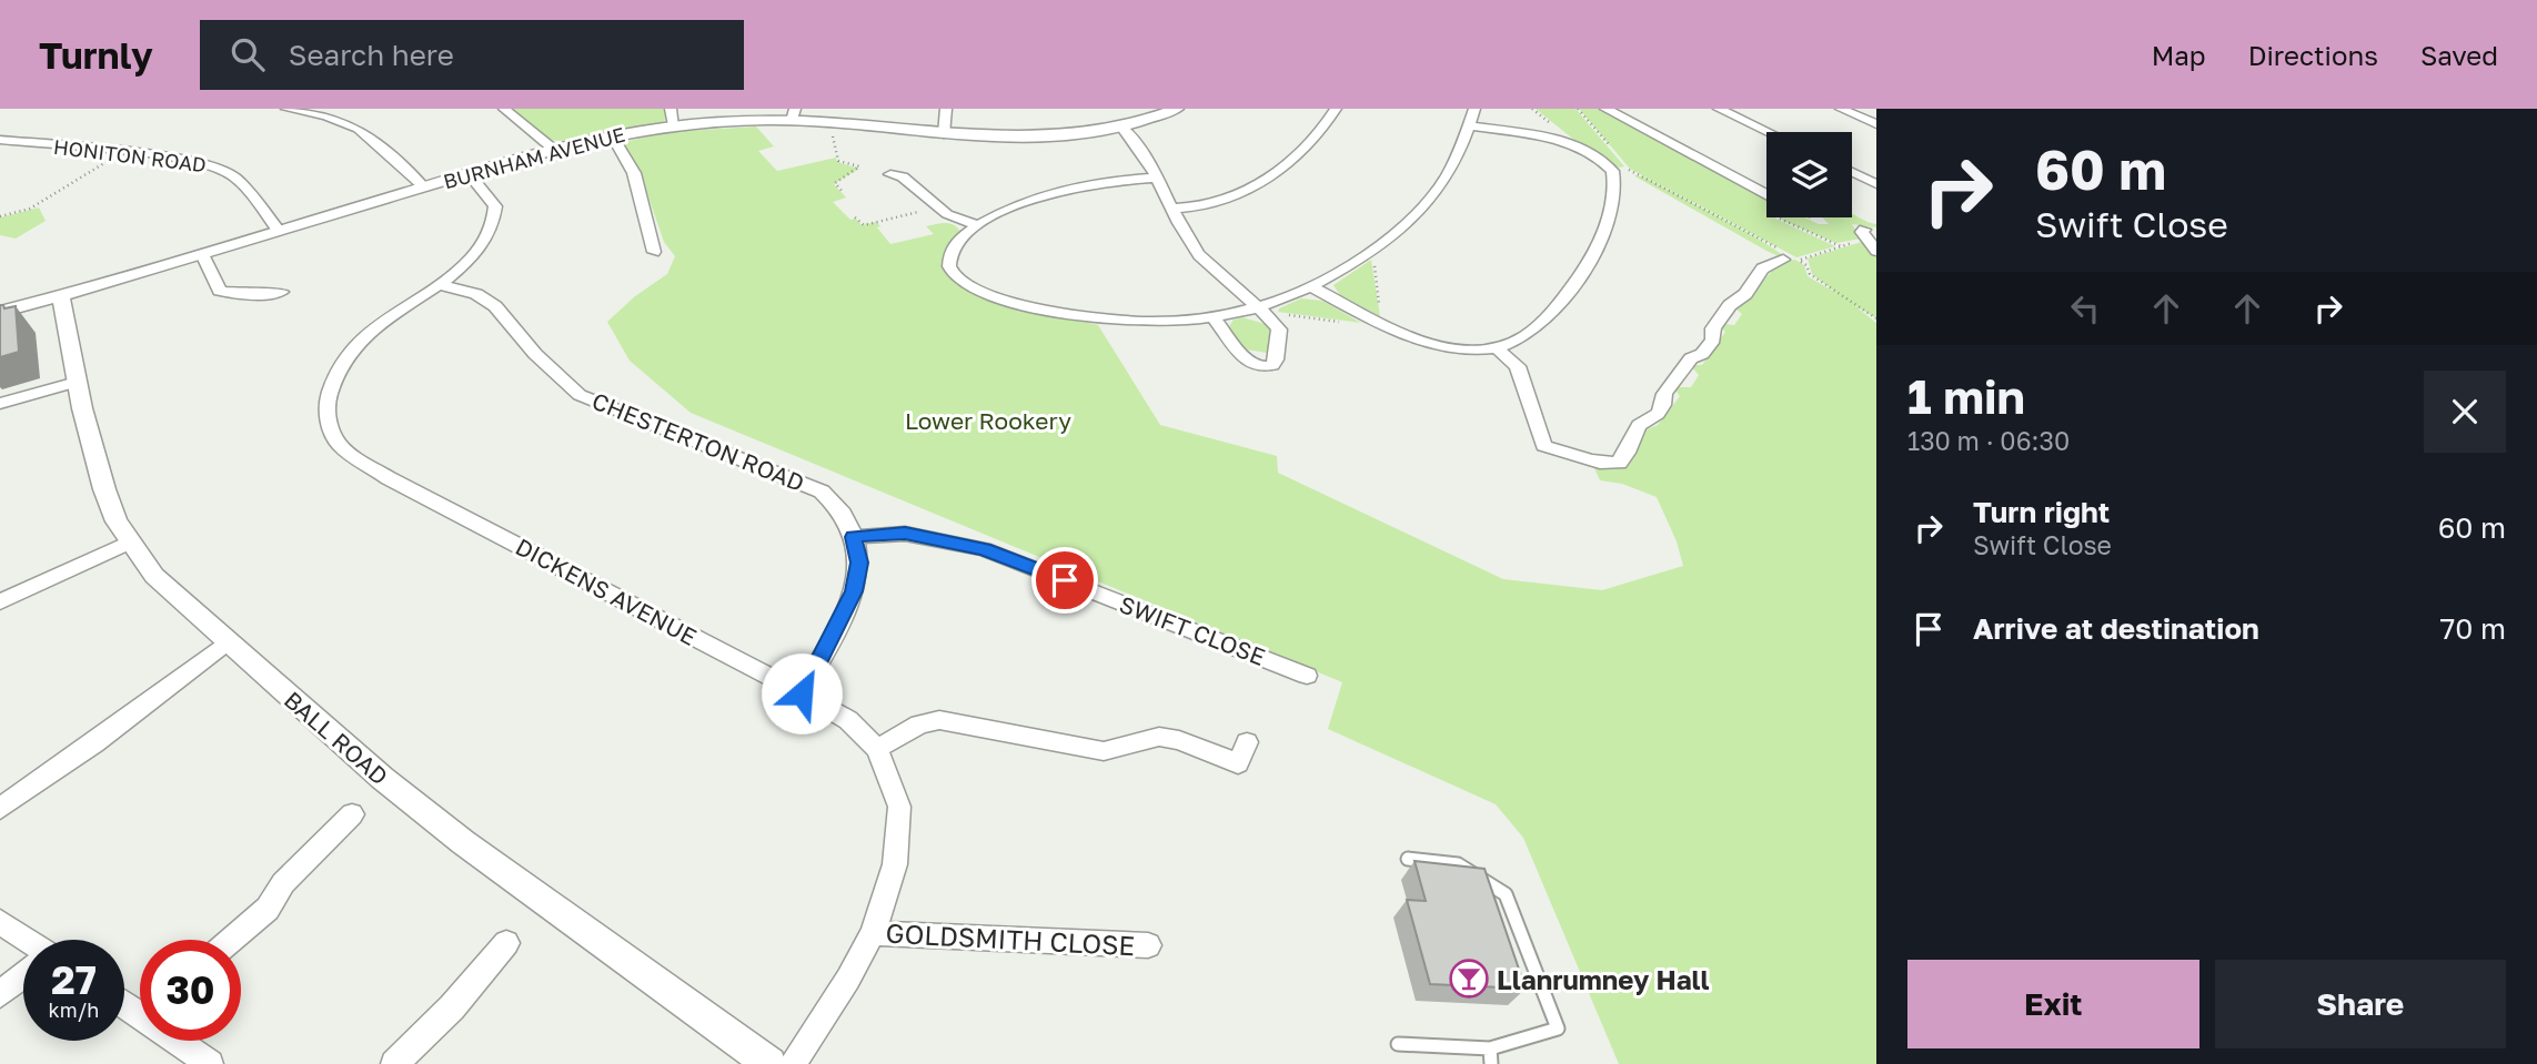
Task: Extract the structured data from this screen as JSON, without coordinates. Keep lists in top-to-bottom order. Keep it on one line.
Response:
{"streets":{"street":["HONITON ROAD","BURNHAM AVENUE","CHESTERTON ROAD","DICKENS AVENUE","SWIFT CLOSE","BALL ROAD","GOLDSMITH CLOSE"]},"crossings":[["HONITON ROAD","BURNHAM AVENUE"],["BURNHAM AVENUE","DICKENS AVENUE"],["BURNHAM AVENUE","BALL ROAD"],["CHESTERTON ROAD","DICKENS AVENUE"],["CHESTERTON ROAD","SWIFT CLOSE"],["DICKENS AVENUE","GOLDSMITH CLOSE"]],"parks":["Lower Rookery"],"places":{"bar":["Llanrumney Hall"]},"page":{"header":"Turnly","search":"Search here","nav":["Map","Directions","Saved"],"turn":["60 m","Swift Close"],"heading":["1 min","130 m · 06:30"],"list":[{"name":"Turn right","note":"Swift Close","value":"60 m"},{"name":"Arrive at destination","value":"70 m"}],"speed":"27 km/h","limit":"30","buttons":["Exit","Share"]}}
